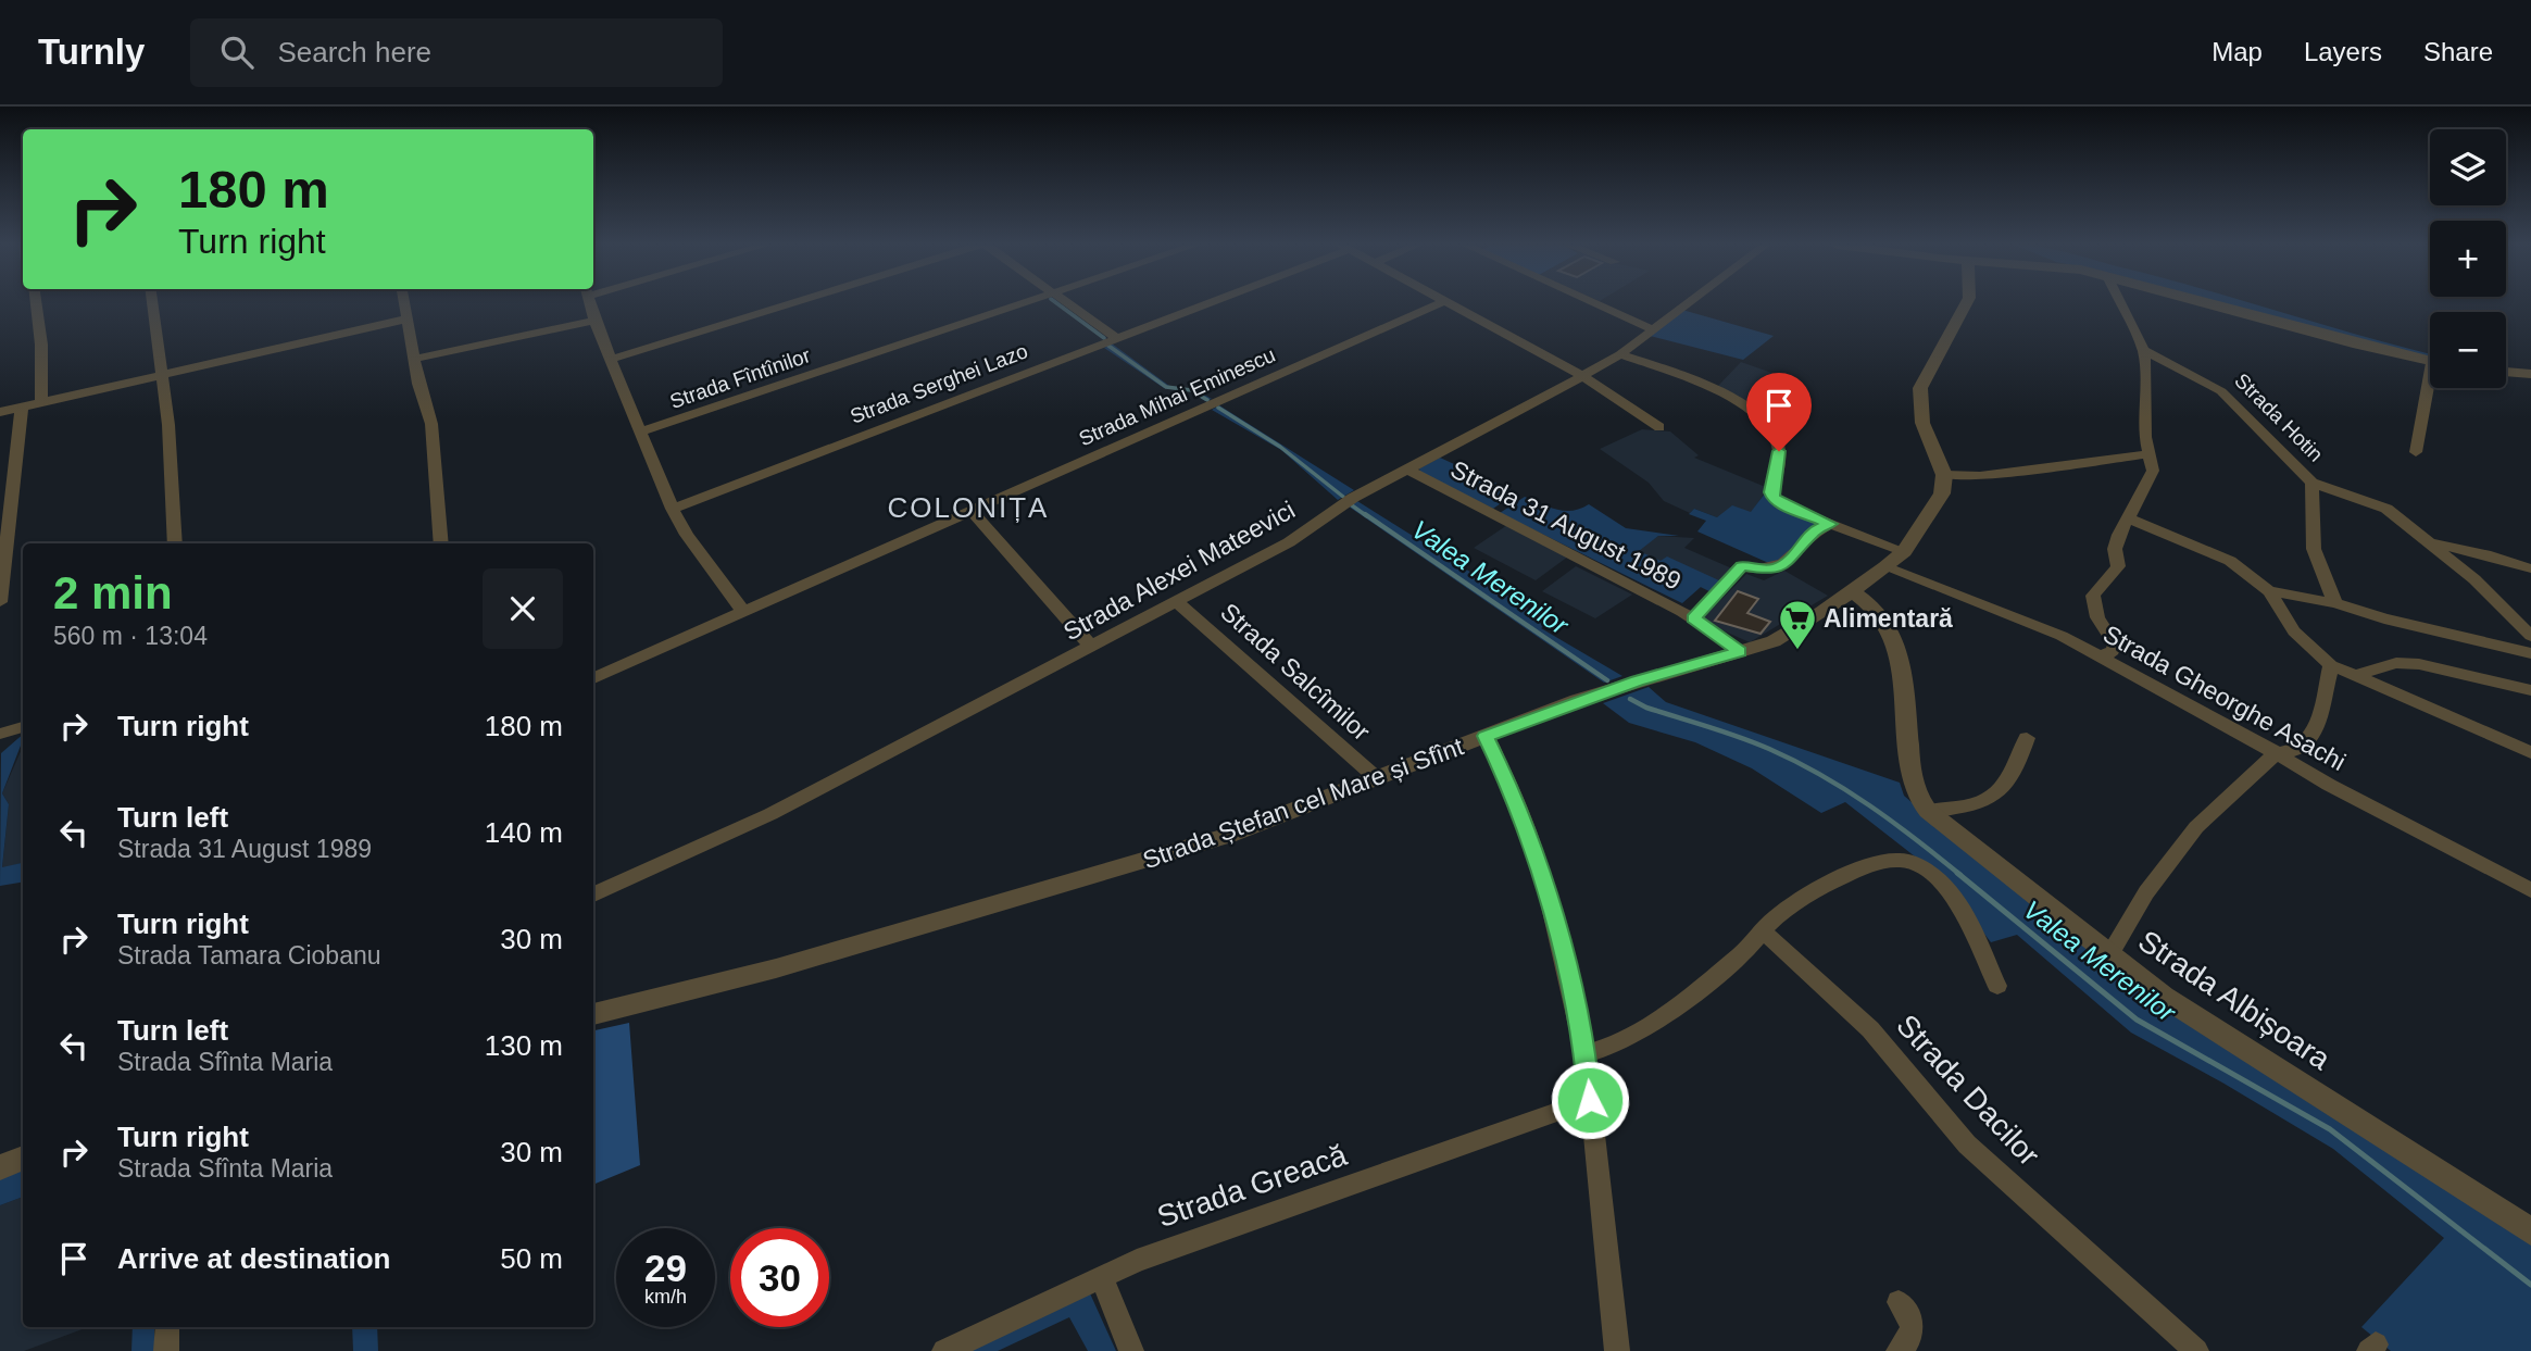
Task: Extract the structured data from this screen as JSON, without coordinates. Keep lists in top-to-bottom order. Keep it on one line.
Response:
{"streets":{"street":["Strada Fîntînilor","Strada Serghei Lazo","Strada Mihai Eminescu","Strada Hotin","Strada 31 August 1989","Strada Alexei Mateevici","Strada Salcîmilor","Strada Gheorghe Asachi","Strada Ștefan cel Mare și Sfînt","Strada Albișoara","Strada Dacilor","Strada Greacă"]},"crossings":[["Strada 31 August 1989","Strada Alexei Mateevici"],["Strada 31 August 1989","Strada Ștefan cel Mare și Sfînt"],["Strada Alexei Mateevici","Strada Salcîmilor"],["Strada Salcîmilor","Strada Ștefan cel Mare și Sfînt"],["Strada Gheorghe Asachi","Strada Ștefan cel Mare și Sfînt"]],"districts":["COLONIȚA"],"water":["Valea Merenilor"],"places":{"supermarket":["Alimentară"]},"page":{"header":"Turnly","search":"Search here","nav":["Map","Layers","Share"],"map_buttons":["+","−"],"turn":["180 m","Turn right"],"heading":["2 min","560 m · 13:04"],"list":[{"name":"Turn right","value":"180 m"},{"name":"Turn left","note":"Strada 31 August 1989","value":"140 m"},{"name":"Turn right","note":"Strada Tamara Ciobanu","value":"30 m"},{"name":"Turn left","note":"Strada Sfînta Maria","value":"130 m"},{"name":"Turn right","note":"Strada Sfînta Maria","value":"30 m"},{"name":"Arrive at destination","value":"50 m"}],"speed":"29 km/h","limit":"30"}}
